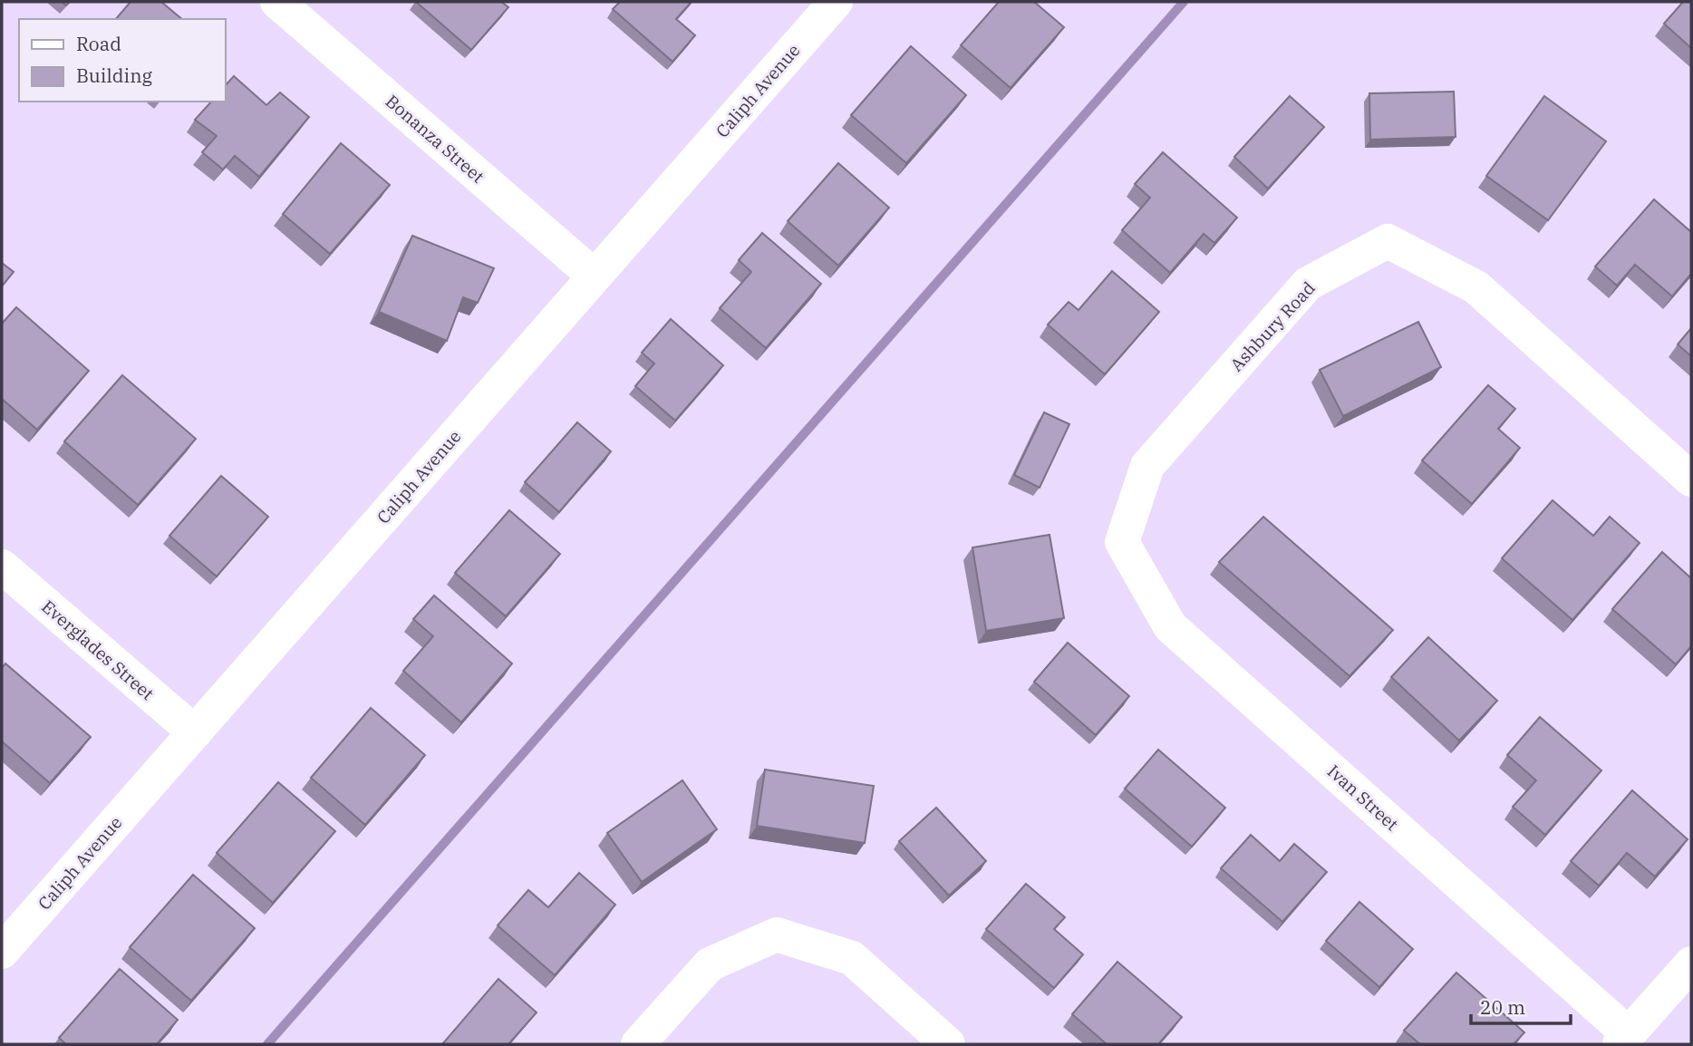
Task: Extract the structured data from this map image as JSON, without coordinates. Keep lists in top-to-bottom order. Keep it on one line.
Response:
{"streets":{"street":["Caliph Avenue","Bonanza Street","Ashbury Road","Everglades Street","Ivan Street"]},"crossings":[["Caliph Avenue","Bonanza Street"],["Caliph Avenue","Everglades Street"],["Ashbury Road","Ivan Street"]],"legend":["Road","Building"],"scale_bar":"20 m"}
